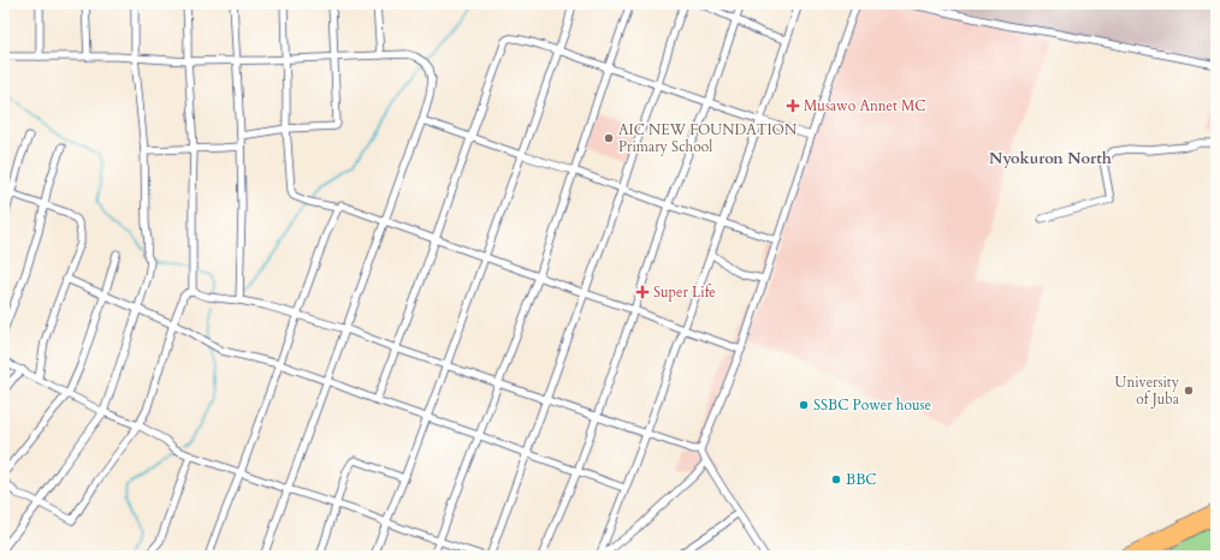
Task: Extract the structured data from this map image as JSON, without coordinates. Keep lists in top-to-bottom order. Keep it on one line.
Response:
{"districts":["Nyokuron North"],"places":{"health":["Musawo Annet MC","Super Life"],"other":["AIC NEW FOUNDATION Primary School","University of Juba","SSBC Power house","BBC"]}}
